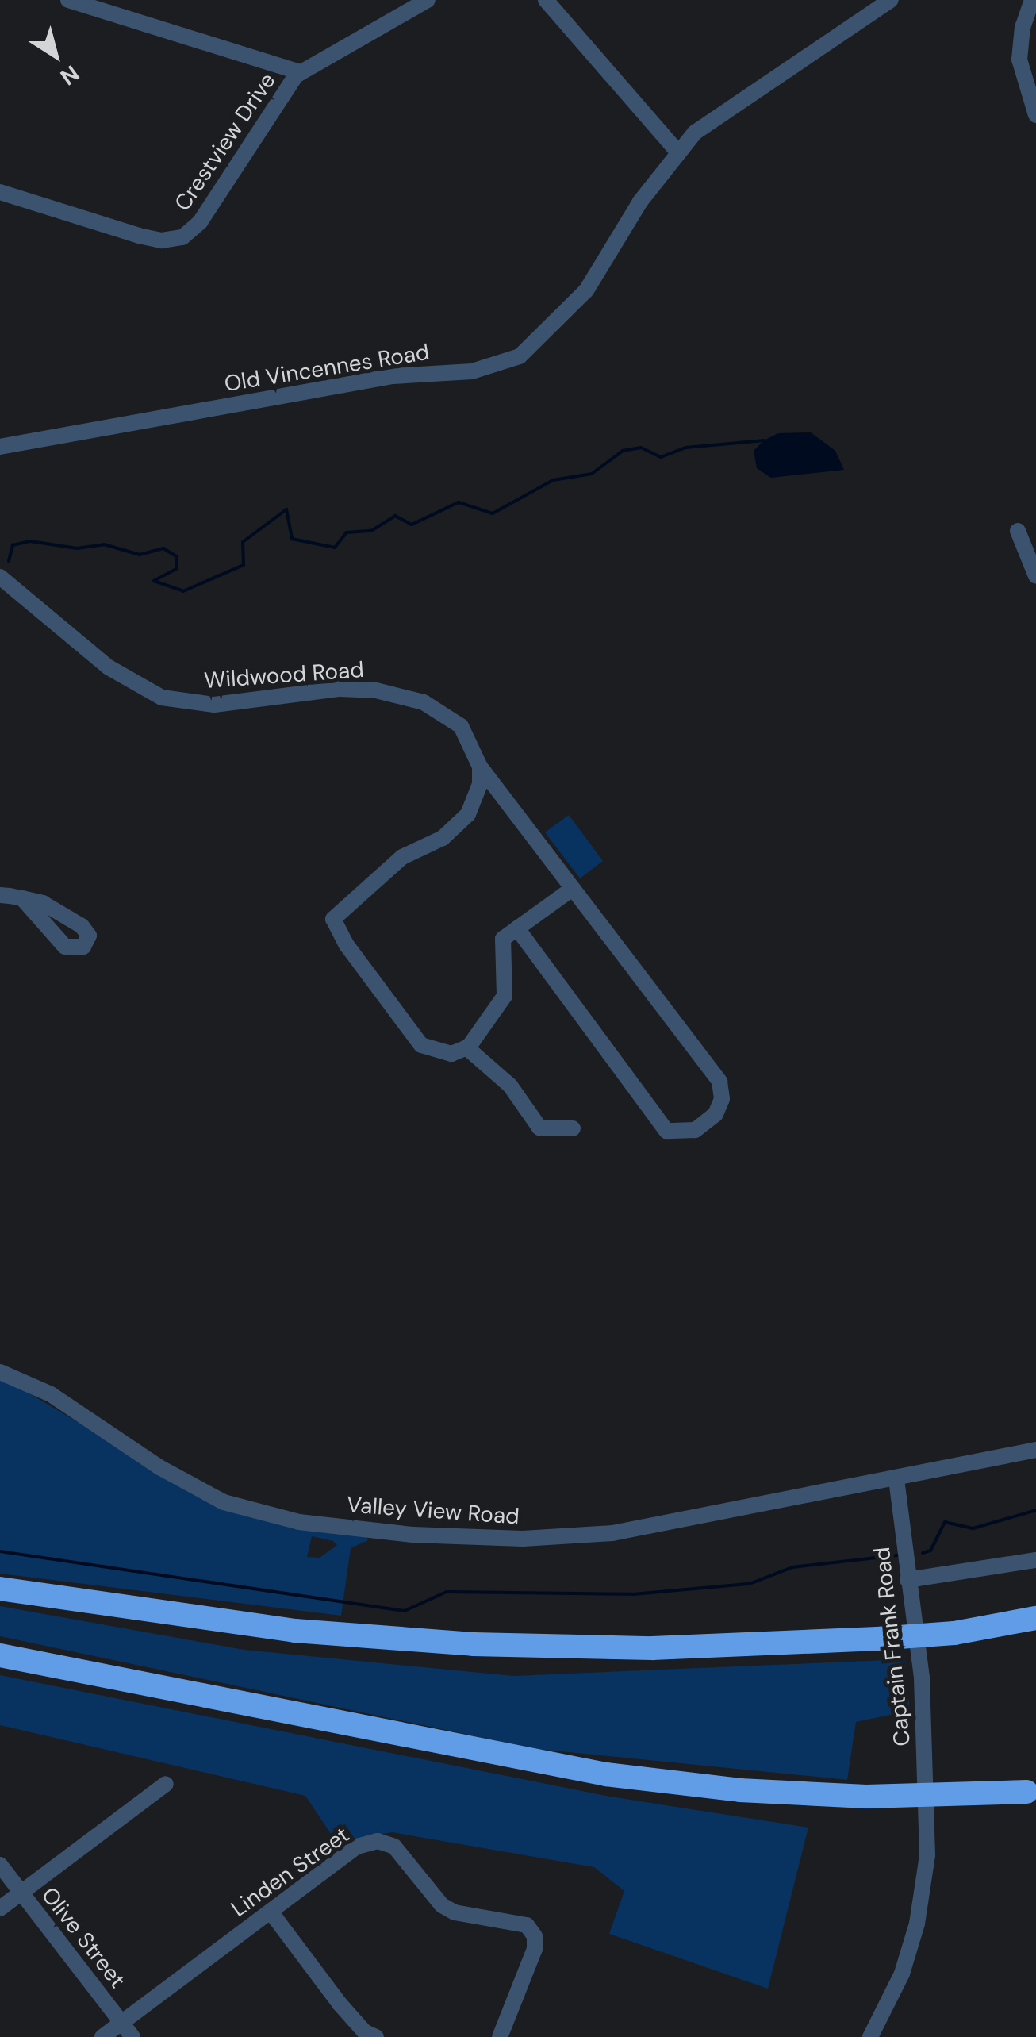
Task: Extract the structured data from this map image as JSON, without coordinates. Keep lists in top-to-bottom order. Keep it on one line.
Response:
{"streets":{"street":["Crestview Drive","Old Vincennes Road","Wildwood Road","Valley View Road","Captain Frank Road","Linden Street","Olive Street"]},"crossings":[["Valley View Road","Captain Frank Road"],["Linden Street","Olive Street"]],"north":"bottom right"}
